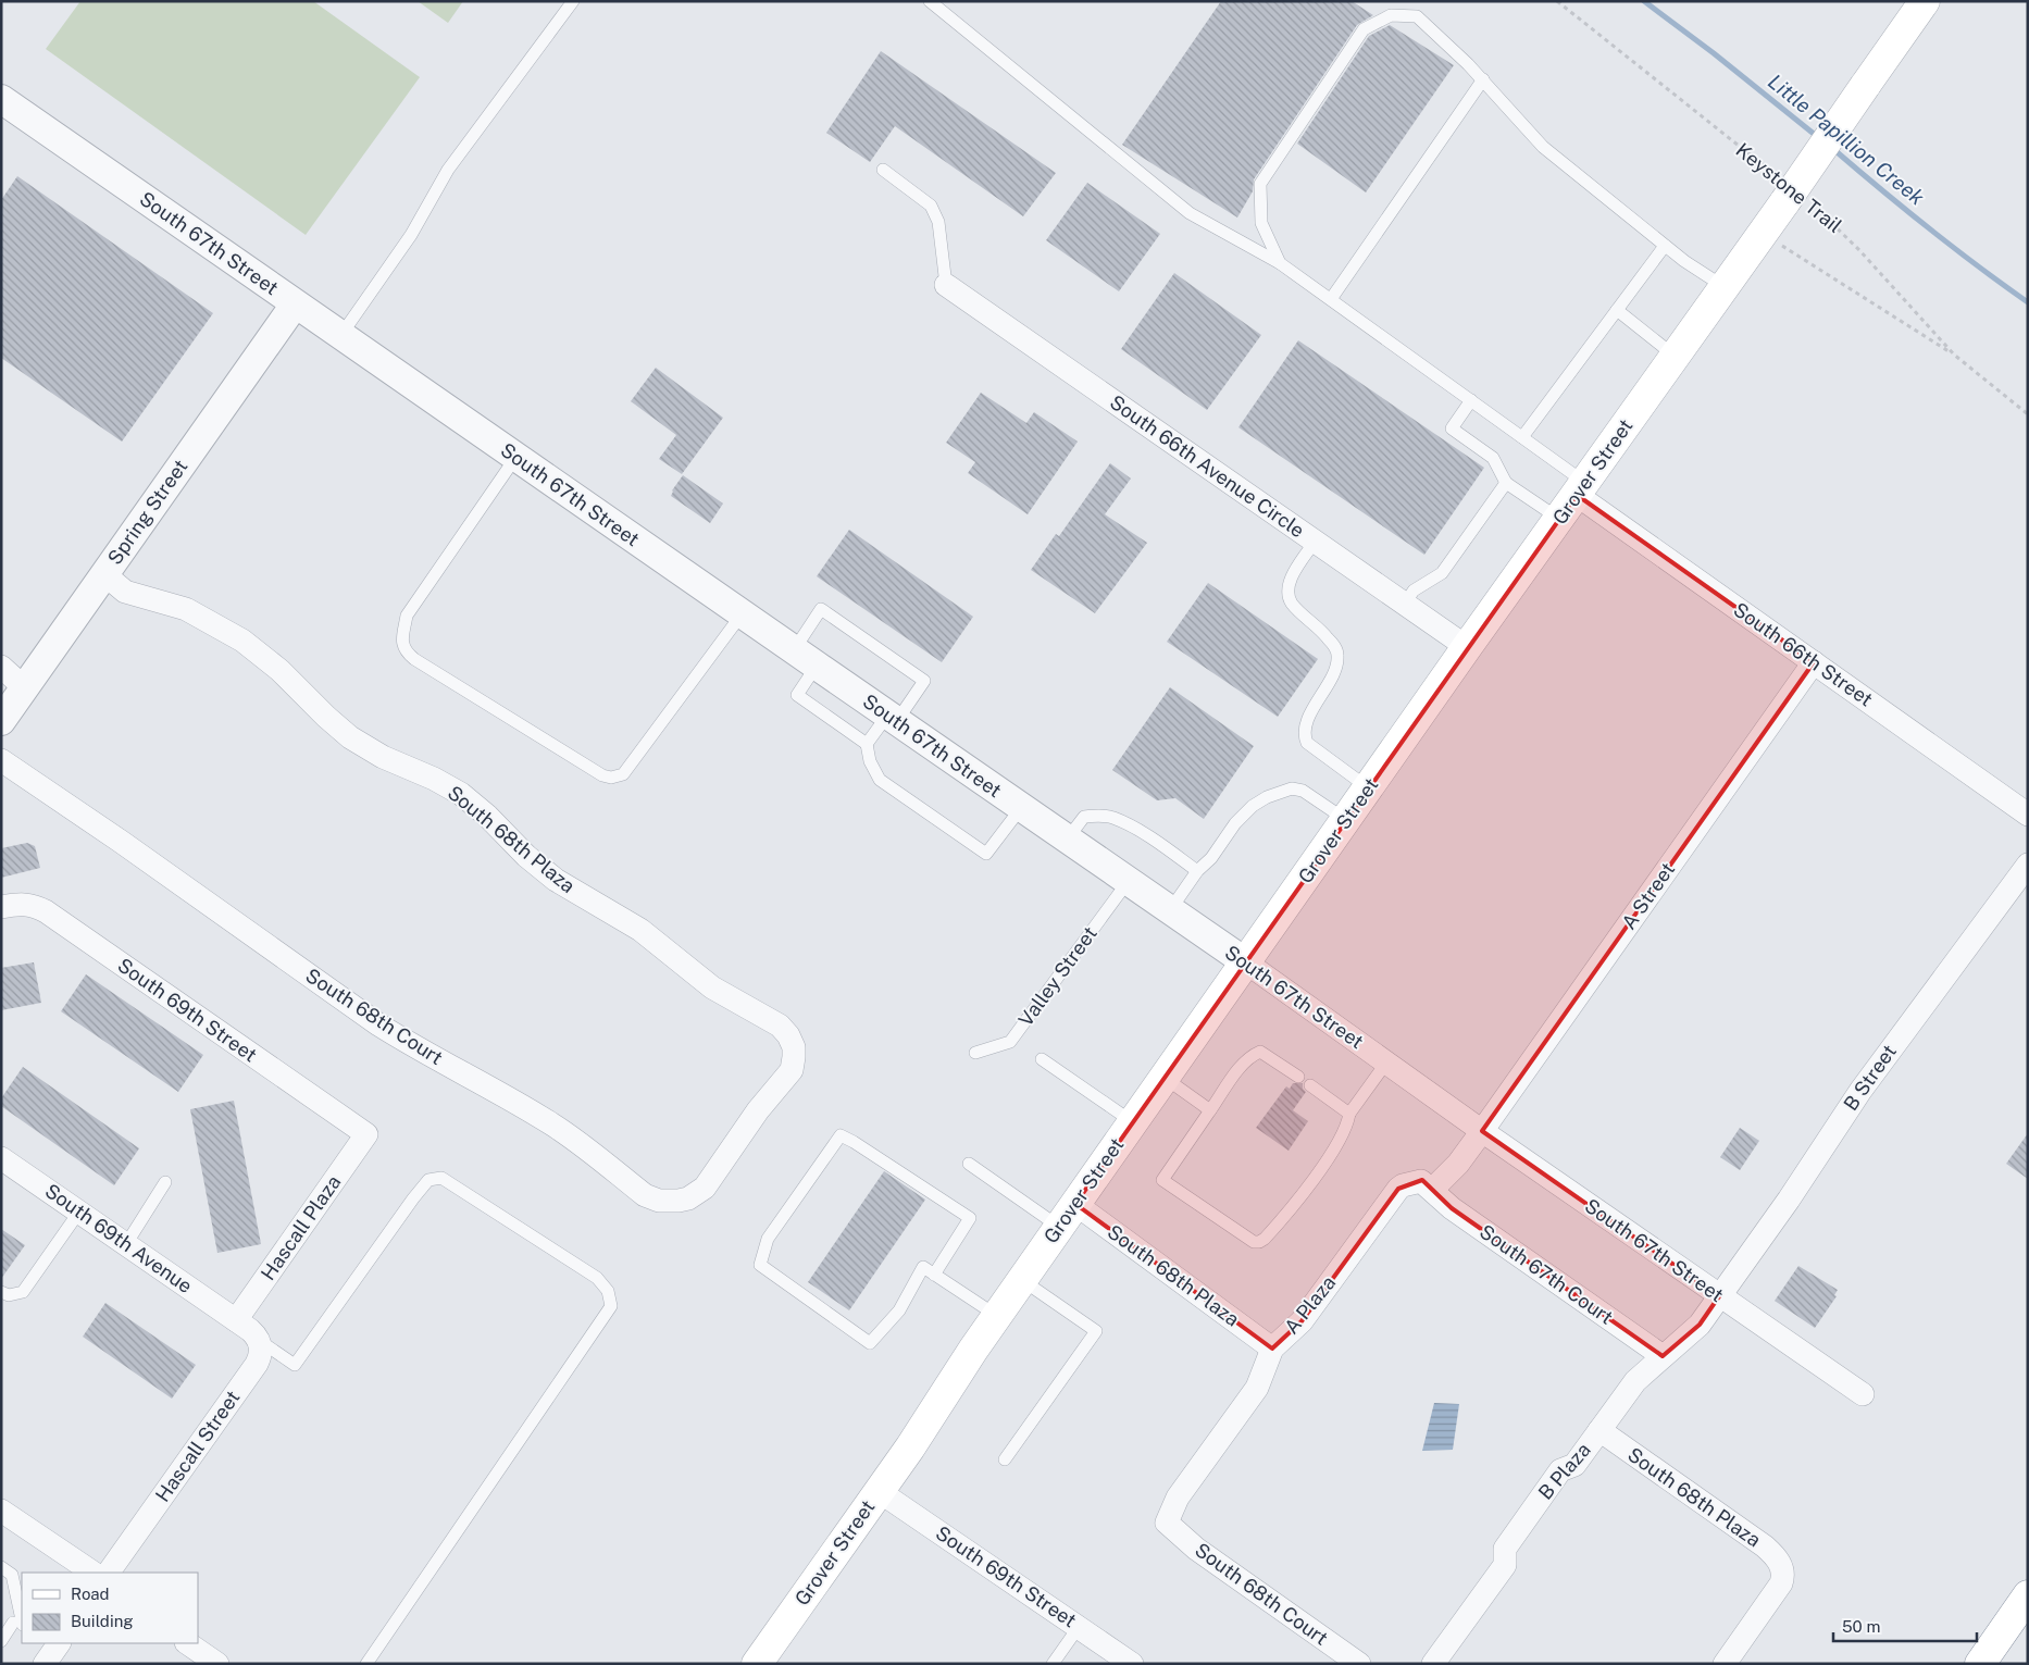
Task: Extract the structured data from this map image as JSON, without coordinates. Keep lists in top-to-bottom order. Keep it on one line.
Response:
{"streets":{"main road":["Grover Street"],"street":["South 67th Street","South 66th Avenue Circle","Spring Street","South 66th Street","South 68th Plaza","A Street","South 69th Street","South 68th Court","B Street","Hascall Plaza","South 69th Avenue","South 67th Court","A Plaza","Hascall Street","B Plaza"],"lane":["Valley Street"],"path":["Keystone Trail"]},"crossings":[["Keystone Trail","Grover Street"],["South 67th Street","Grover Street"],["South 67th Street","Spring Street"],["South 67th Street","A Street"],["South 67th Street","Valley Street"],["South 67th Street","B Street"],["South 67th Street","B Plaza"],["South 66th Avenue Circle","Grover Street"],["Grover Street","South 66th Street"],["Grover Street","South 68th Plaza"],["Grover Street","South 69th Street"],["Spring Street","South 68th Plaza"],["South 66th Street","A Street"],["South 68th Plaza","South 68th Court"],["South 68th Plaza","A Plaza"],["South 68th Plaza","B Plaza"],["South 69th Street","Hascall Plaza"],["South 68th Court","A Plaza"],["B Street","B Plaza"],["Hascall Plaza","South 69th Avenue"],["South 67th Court","A Plaza"],["South 67th Court","B Plaza"]],"water":["Little Papillion Creek"],"legend":["Road","Building"],"scale_bar":"50 m"}
